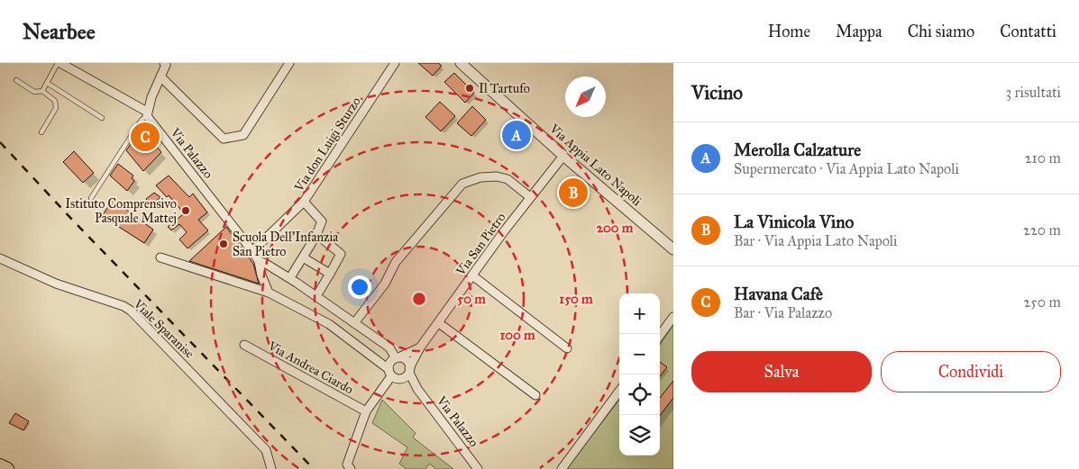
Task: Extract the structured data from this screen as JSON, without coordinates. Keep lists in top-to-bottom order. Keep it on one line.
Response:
{"streets":{"street":["Via don Luigi Sturzo","Via Palazzo","Via Appia Lato Napoli","Via San Pietro","Viale Sparanise","Via Andrea Ciardo"]},"crossings":[["Via don Luigi Sturzo","Via Palazzo"],["Via Palazzo","Via San Pietro"],["Via Appia Lato Napoli","Via San Pietro"]],"places":["Il Tartufo","Istituto Comprensivo Pasquale Mattej","Scuola Dell'Infanzia San Pietro"],"north":"bottom left","page":{"header":"Nearbee","nav":["Home","Mappa","Chi siamo","Contatti"],"heading":["Vicino","3 risultati"],"pins":["A","C","B"],"list":[{"mark":"A","name":"Merolla Calzature","note":"Supermercato · Via Appia Lato Napoli","value":"210 m"},{"mark":"B","name":"La Vinicola Vino","note":"Bar · Via Appia Lato Napoli","value":"220 m"},{"mark":"C","name":"Havana Cafè","note":"Bar · Via Palazzo","value":"250 m"}],"map_buttons":["+","−"],"buttons":["Salva","Condividi"]},"rings":["200 m","50 m","150 m","100 m"]}
